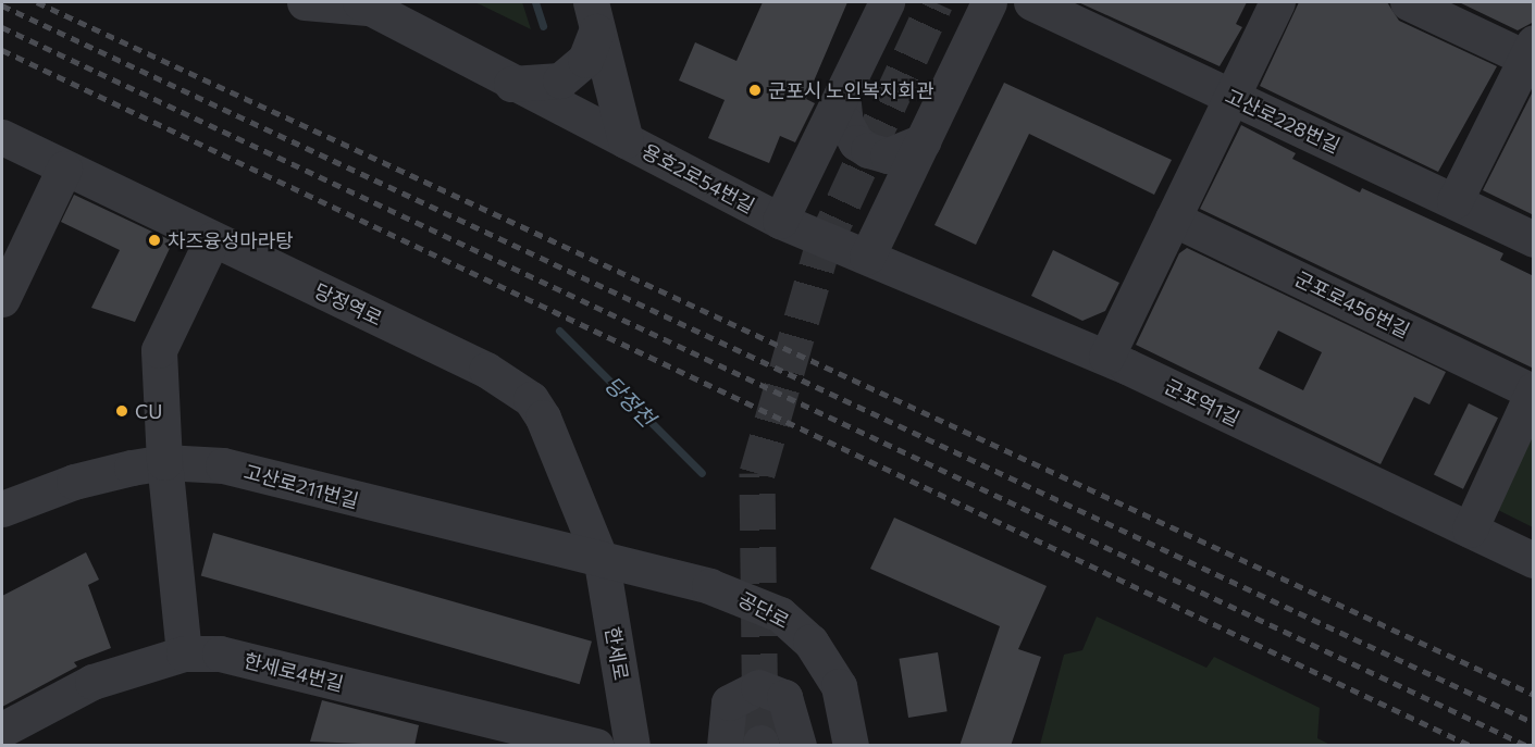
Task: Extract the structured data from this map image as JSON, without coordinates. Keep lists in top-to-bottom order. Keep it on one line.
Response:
{"streets":{"street":["고산로228번길","용호2로54번길","당정역로","군포로456번길","군포역1길","고산로211번길","공단로","한세로","한세로4번길"]},"crossings":[["용호2로54번길","군포역1길"],["당정역로","고산로211번길"],["당정역로","공단로"],["당정역로","한세로"],["고산로211번길","공단로"],["고산로211번길","한세로"],["공단로","한세로"]],"water":["당정천"],"places":["군포시 노인복지회관","차즈융성마라탕","CU"]}
